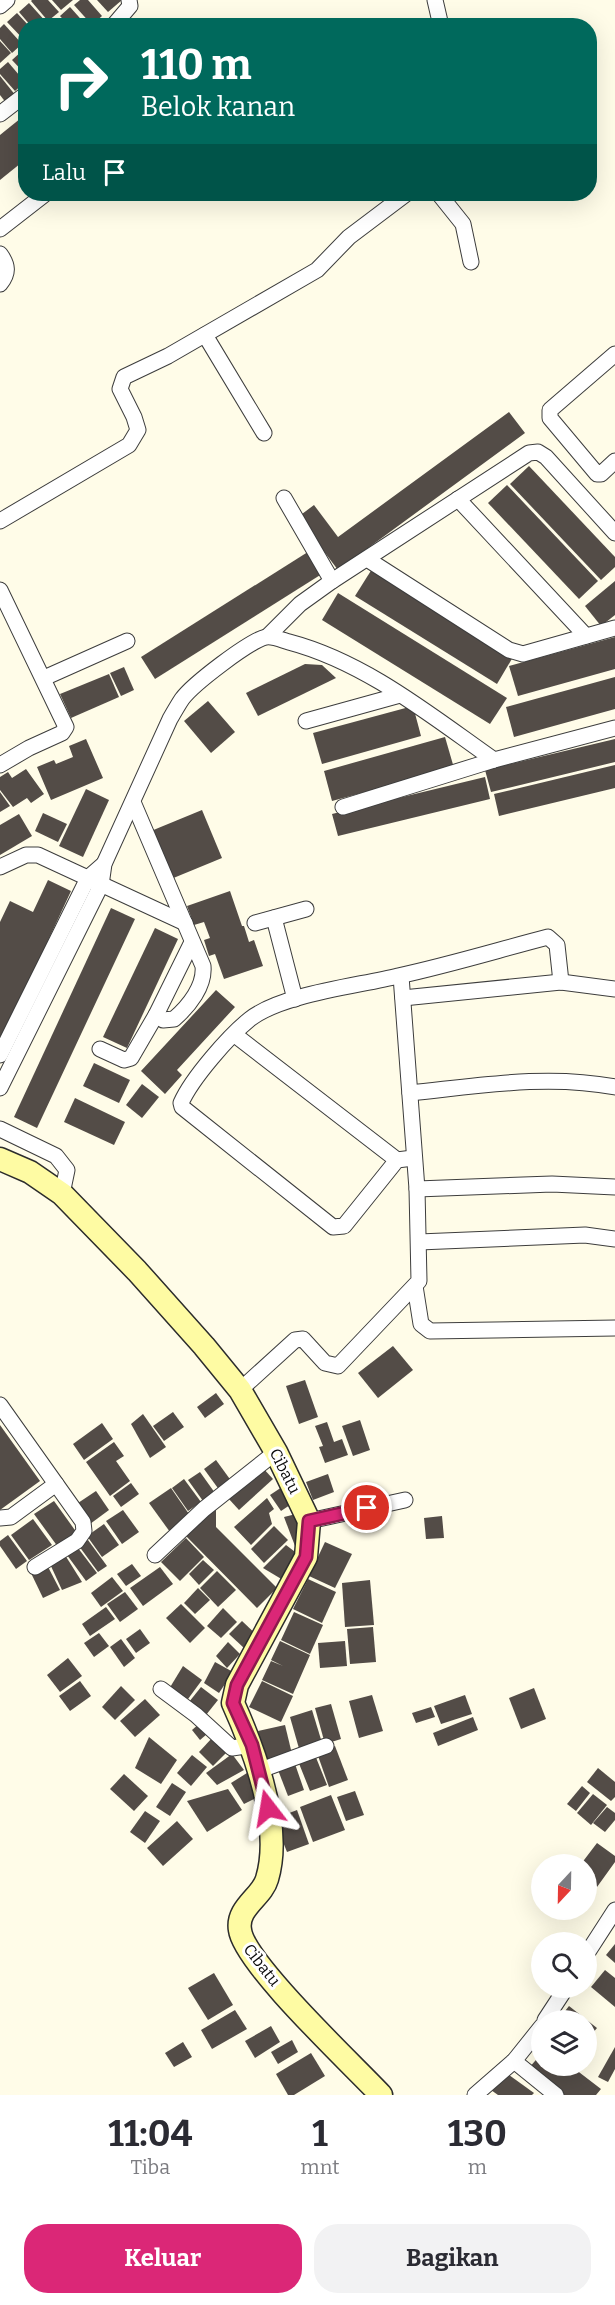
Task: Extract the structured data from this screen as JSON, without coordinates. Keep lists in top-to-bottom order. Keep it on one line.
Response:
{"streets":{"street":["Cibatu"]},"north":"bottom","page":{"turn":["110 m","Belok kanan"],"then":"Lalu","eta":["11:04","Tiba","1","mnt","130","m"],"buttons":["Keluar","Bagikan"]}}
